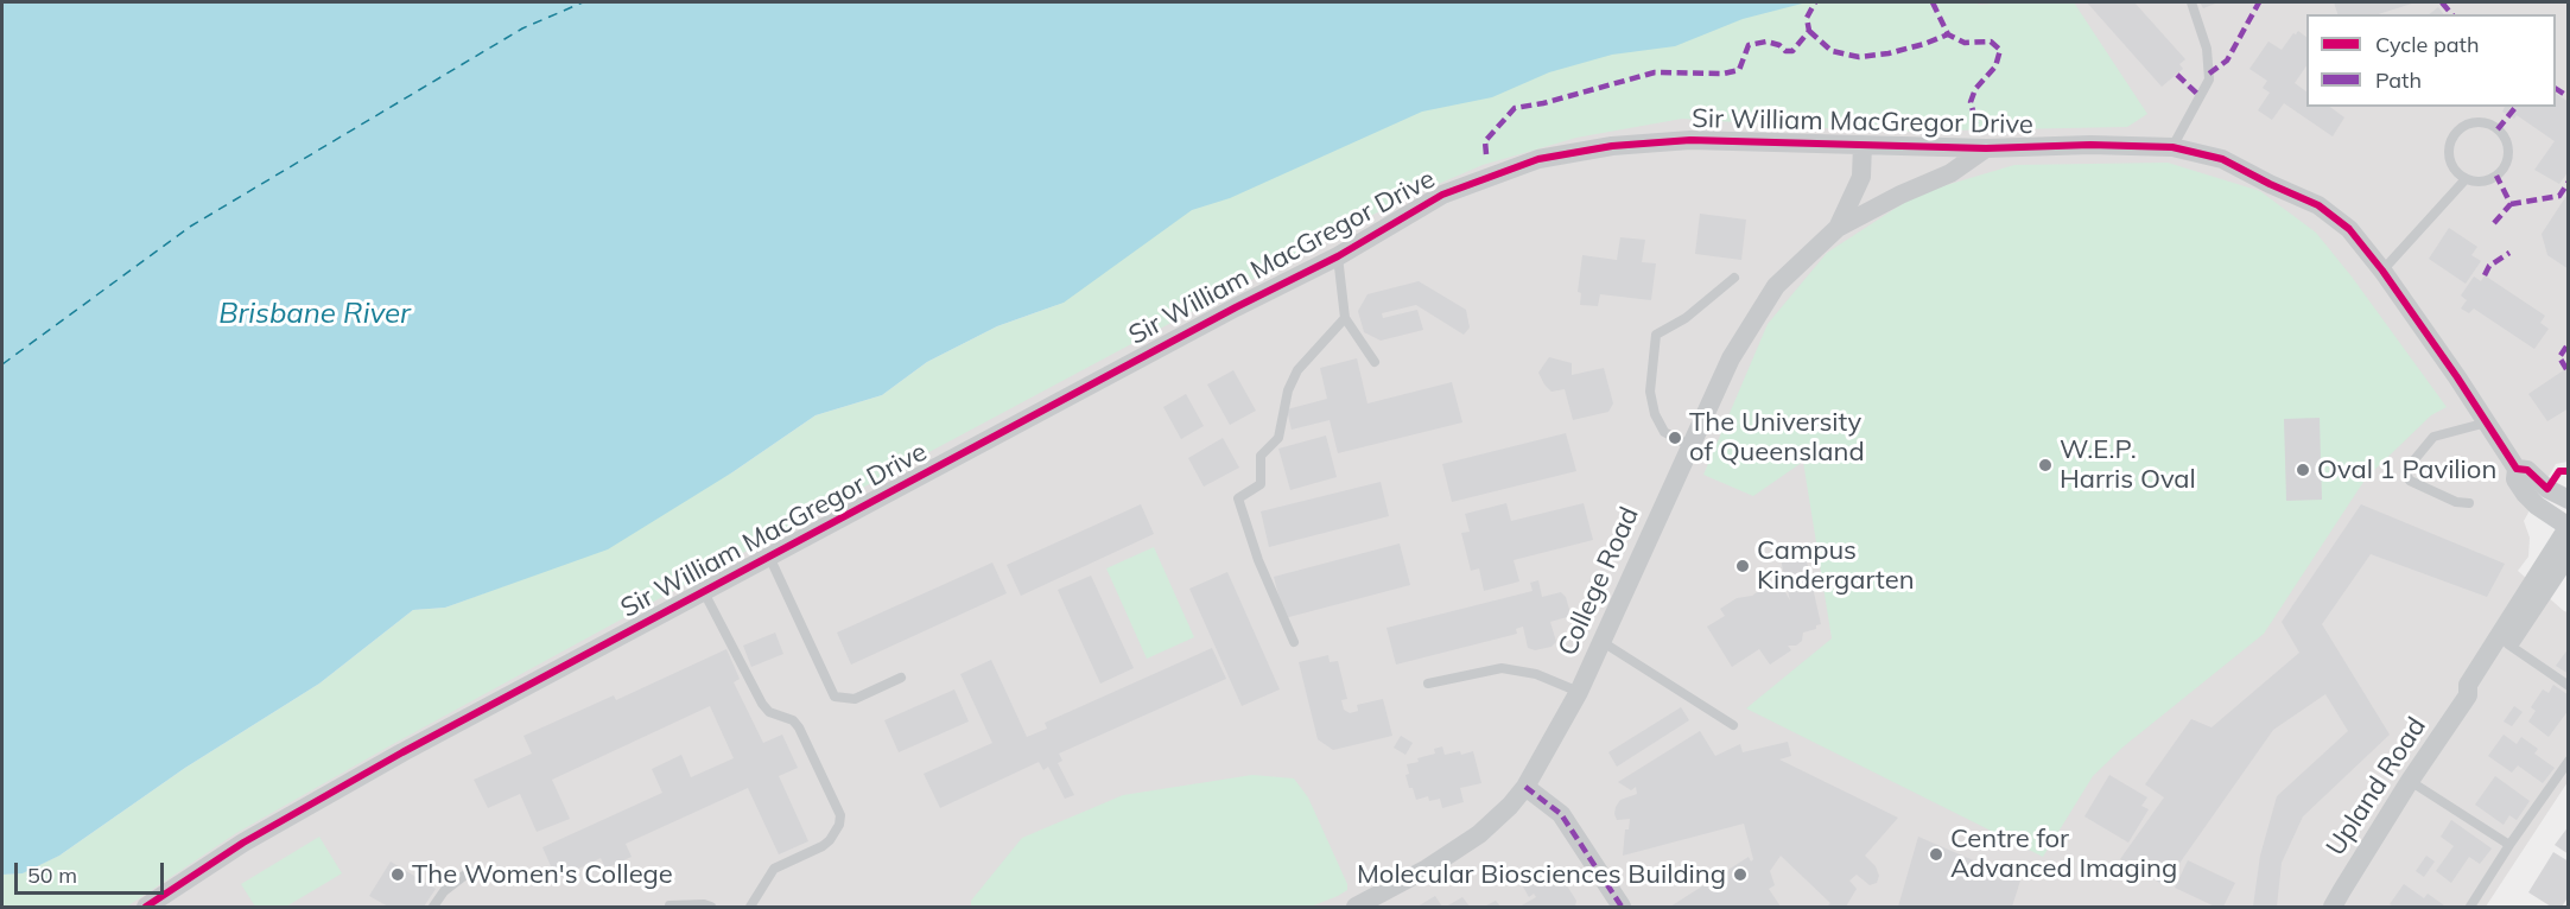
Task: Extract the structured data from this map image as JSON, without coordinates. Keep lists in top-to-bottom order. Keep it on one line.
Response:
{"streets":{"street":["Sir William MacGregor Drive","College Road","Upland Road"]},"crossings":[["Sir William MacGregor Drive","College Road"],["Sir William MacGregor Drive","Upland Road"]],"water":["Brisbane River"],"places":["The University of Queensland","W.E.P. Harris Oval","Oval 1 Pavilion","Campus Kindergarten","Centre for Advanced Imaging","The Women's College","Molecular Biosciences Building"],"legend":["Cycle path","Path"],"scale_bar":"50 m"}
